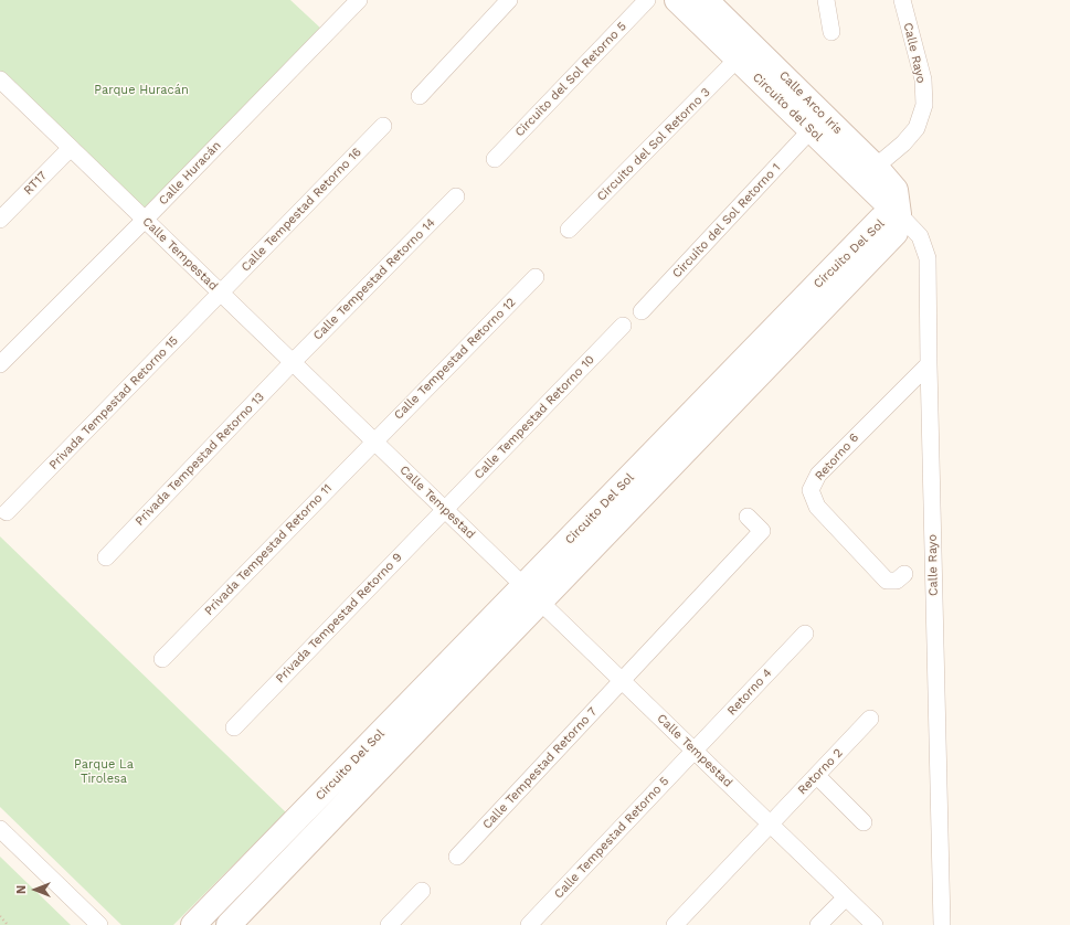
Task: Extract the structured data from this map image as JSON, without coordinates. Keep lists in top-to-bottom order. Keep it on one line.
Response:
{"streets":{"street":["Calle Rayo","Circuito del Sol Retorno 5","Calle Arco Iris","Circuito del Sol","Circuito del Sol Retorno 3","Calle Huracán","RT17","Calle Tempestad Retorno 16","Circuito del Sol Retorno 1","Calle Tempestad","Circuito Del Sol","Calle Tempestad Retorno 14","Calle Tempestad Retorno 12","Privada Tempestad Retorno 15","Calle Tempestad Retorno 10","Retorno 6","Privada Tempestad Retorno 13","Privada Tempestad Retorno 11","Privada Tempestad Retorno 9","Retorno 4","Calle Tempestad Retorno 7","Retorno 2","Calle Tempestad Retorno 5"]},"crossings":[["Calle Rayo","Calle Arco Iris"],["Calle Rayo","Circuito del Sol"],["Calle Rayo","Circuito Del Sol"],["Calle Rayo","Retorno 6"],["Calle Arco Iris","Circuito del Sol"],["Calle Arco Iris","Circuito Del Sol"],["Circuito del Sol","Circuito del Sol Retorno 3"],["Circuito del Sol","Circuito del Sol Retorno 1"],["Circuito del Sol","Circuito Del Sol"],["Calle Huracán","Calle Tempestad"],["RT17","Calle Tempestad"],["Calle Tempestad Retorno 16","Calle Tempestad"],["Calle Tempestad Retorno 16","Privada Tempestad Retorno 15"],["Calle Tempestad","Circuito Del Sol"],["Calle Tempestad","Calle Tempestad Retorno 14"],["Calle Tempestad","Calle Tempestad Retorno 12"],["Calle Tempestad","Privada Tempestad Retorno 15"],["Calle Tempestad","Calle Tempestad Retorno 10"],["Calle Tempestad","Privada Tempestad Retorno 13"],["Calle Tempestad","Privada Tempestad Retorno 11"],["Calle Tempestad","Privada Tempestad Retorno 9"],["Calle Tempestad","Retorno 4"],["Calle Tempestad","Calle Tempestad Retorno 7"],["Calle Tempestad","Retorno 2"],["Calle Tempestad","Calle Tempestad Retorno 5"],["Calle Tempestad Retorno 14","Privada Tempestad Retorno 13"],["Calle Tempestad Retorno 12","Privada Tempestad Retorno 11"],["Calle Tempestad Retorno 10","Privada Tempestad Retorno 9"],["Retorno 4","Calle Tempestad Retorno 5"]],"parks":["Parque Huracán","Parque La Tirolesa"],"north":"left"}
